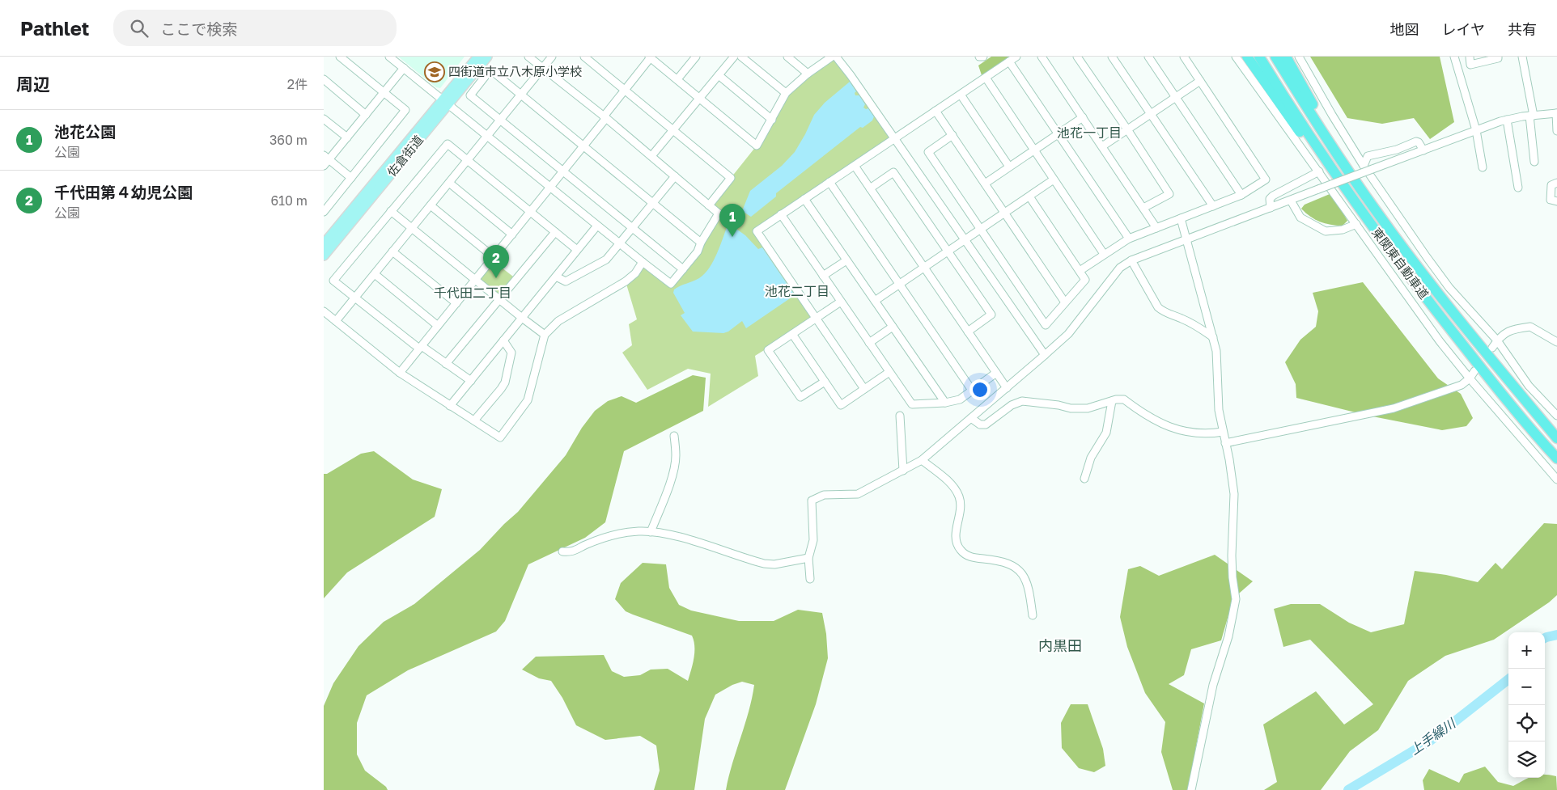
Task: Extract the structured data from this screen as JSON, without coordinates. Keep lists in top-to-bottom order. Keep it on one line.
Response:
{"streets":{"highway":["東関東自動車道"],"main road":["佐倉街道"]},"districts":["池花一丁目","池花二丁目","千代田二丁目","内黒田"],"water":["上手繰川"],"places":{"school or university":["四街道市立八木原小学校"]},"page":{"header":"Pathlet","search":"ここで検索","nav":["地図","レイヤ","共有"],"heading":["周辺","2件"],"list":[{"mark":"1","name":"池花公園","note":"公園","value":"360 m"},{"mark":"2","name":"千代田第４幼児公園","note":"公園","value":"610 m"}],"pins":["1","2"],"map_buttons":["+","−"]}}
